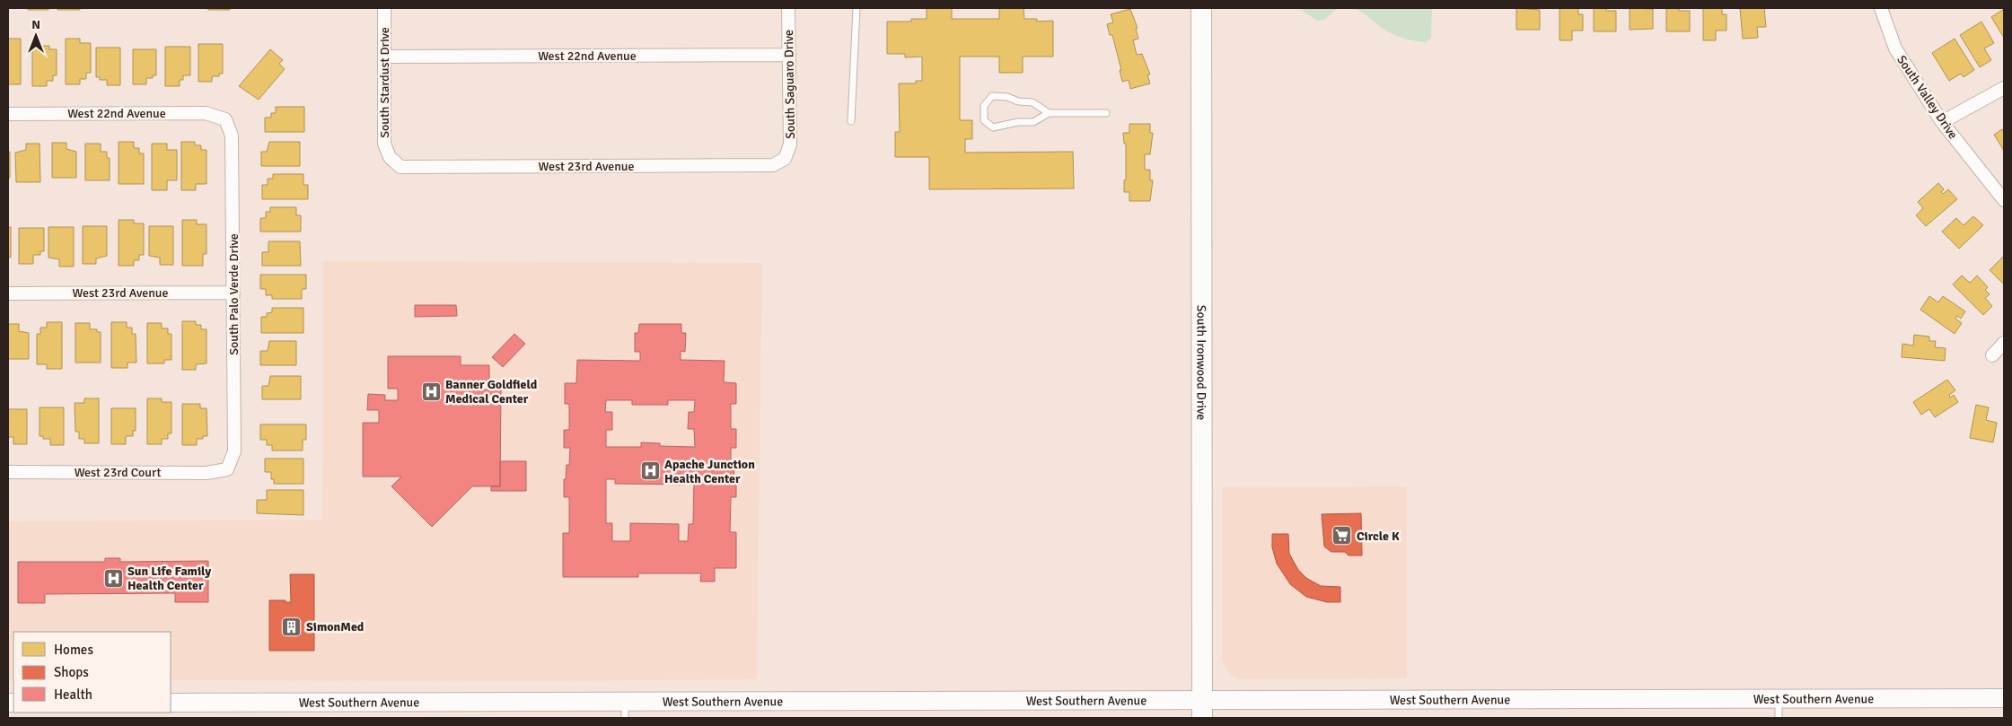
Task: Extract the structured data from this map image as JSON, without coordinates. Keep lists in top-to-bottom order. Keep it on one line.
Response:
{"streets":{"main road":["South Ironwood Drive","West Southern Avenue"],"street":["West 22nd Avenue","South Stardust Drive","South Saguaro Drive","South Valley Drive","West 23rd Avenue","South Palo Verde Drive","West 23rd Court"]},"crossings":[["West 22nd Avenue","South Stardust Drive"],["West 22nd Avenue","South Saguaro Drive"],["West 22nd Avenue","South Palo Verde Drive"],["South Stardust Drive","West 23rd Avenue"],["South Saguaro Drive","West 23rd Avenue"],["West 23rd Avenue","South Palo Verde Drive"],["South Palo Verde Drive","West 23rd Court"],["South Ironwood Drive","West Southern Avenue"]],"places":{"hospital":["Banner Goldfield Medical Center","Apache Junction Health Center","Sun Life Family Health Center"],"supermarket":["Circle K"],"building":["SimonMed"]},"legend":["Homes","Shops","Health"],"north":"top"}
